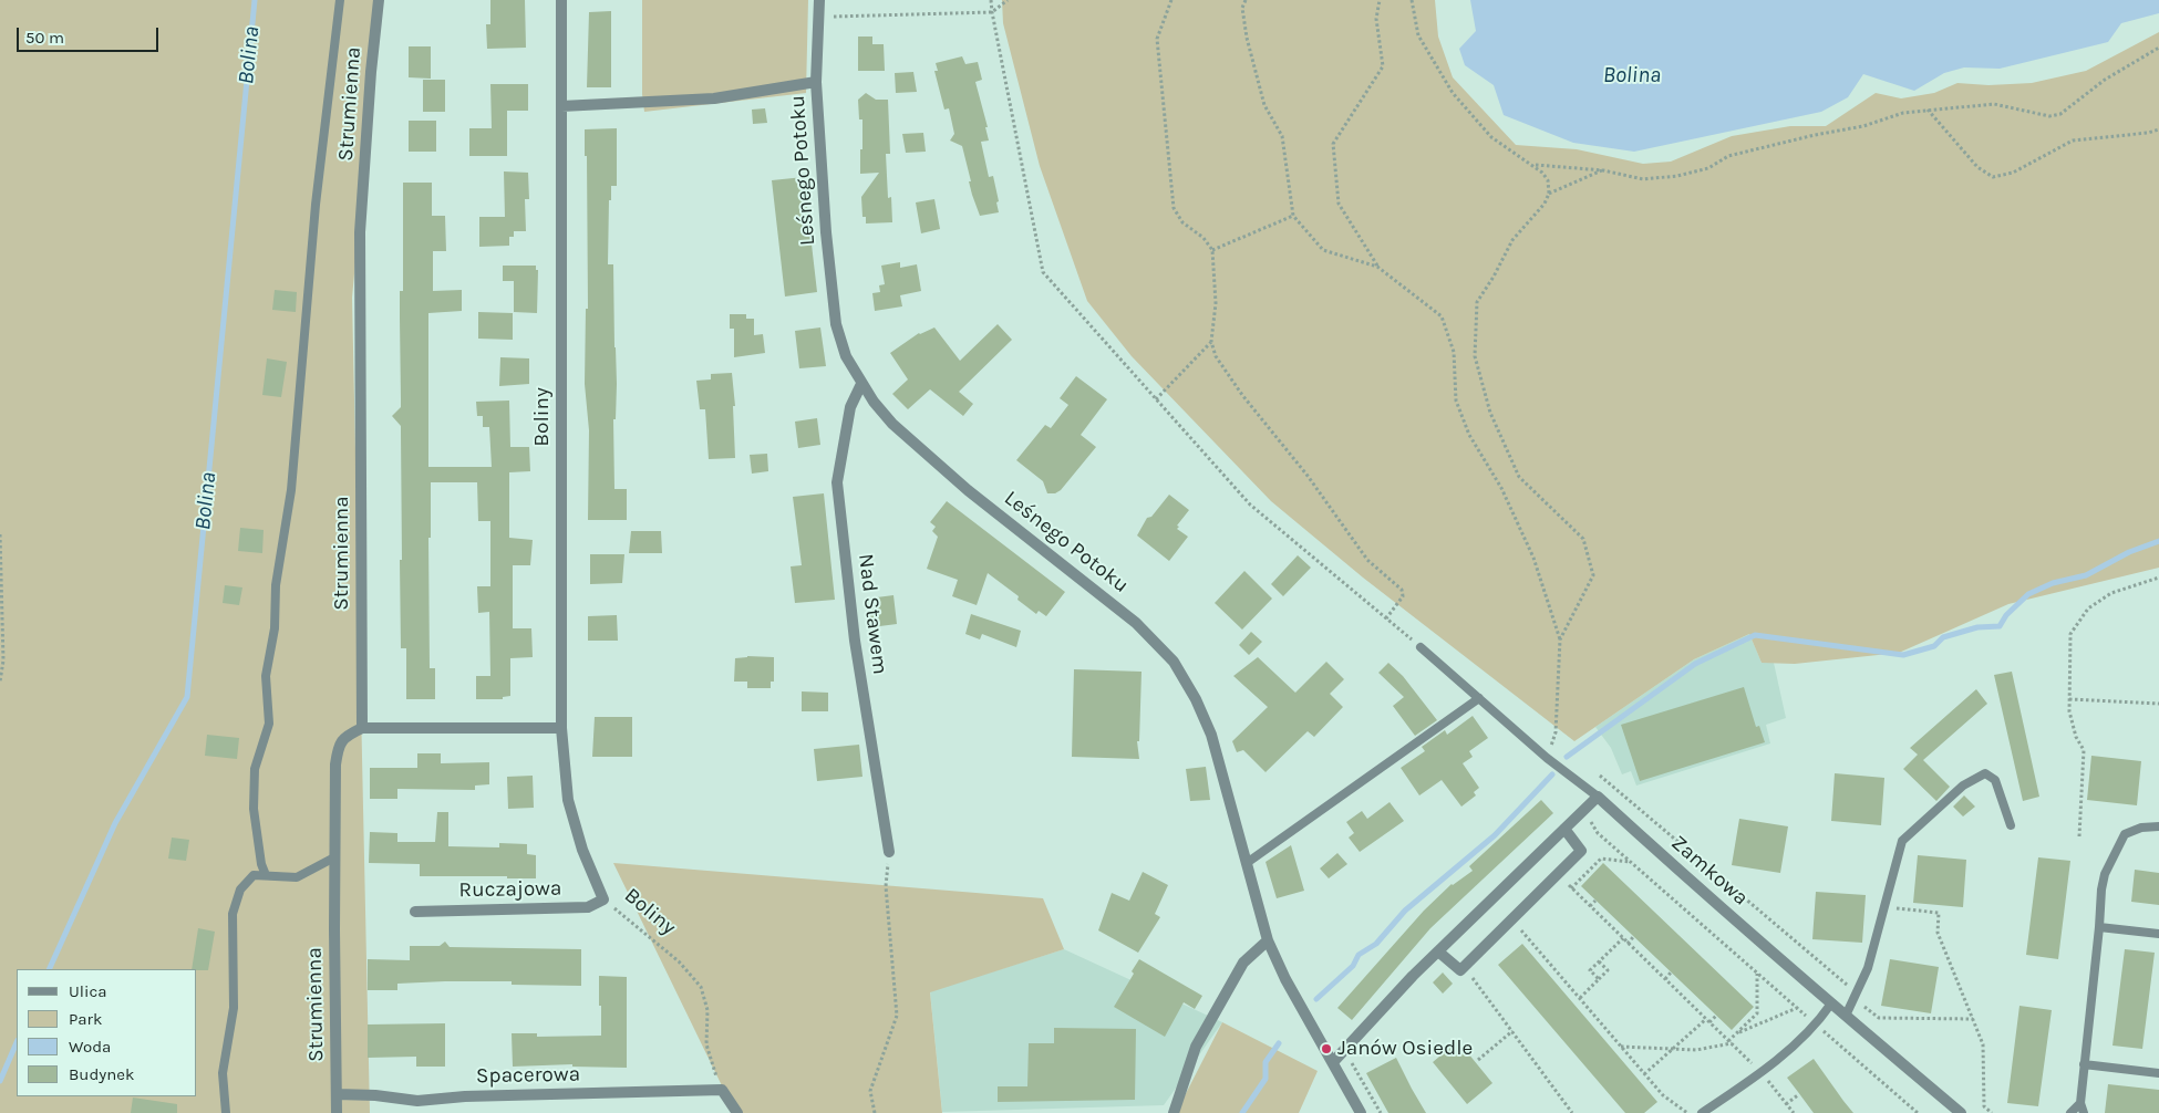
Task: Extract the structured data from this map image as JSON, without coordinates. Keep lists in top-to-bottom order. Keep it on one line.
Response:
{"streets":{"street":["Strumienna","Leśnego Potoku","Boliny","Nad Stawem","Zamkowa","Ruczajowa","Spacerowa"]},"crossings":[["Strumienna","Spacerowa"],["Leśnego Potoku","Nad Stawem"],["Boliny","Ruczajowa"],["Boliny","Spacerowa"]],"water":["Bolina"],"places":["Janów Osiedle"],"legend":["Ulica","Park","Woda","Budynek"],"scale_bar":"50 m"}
